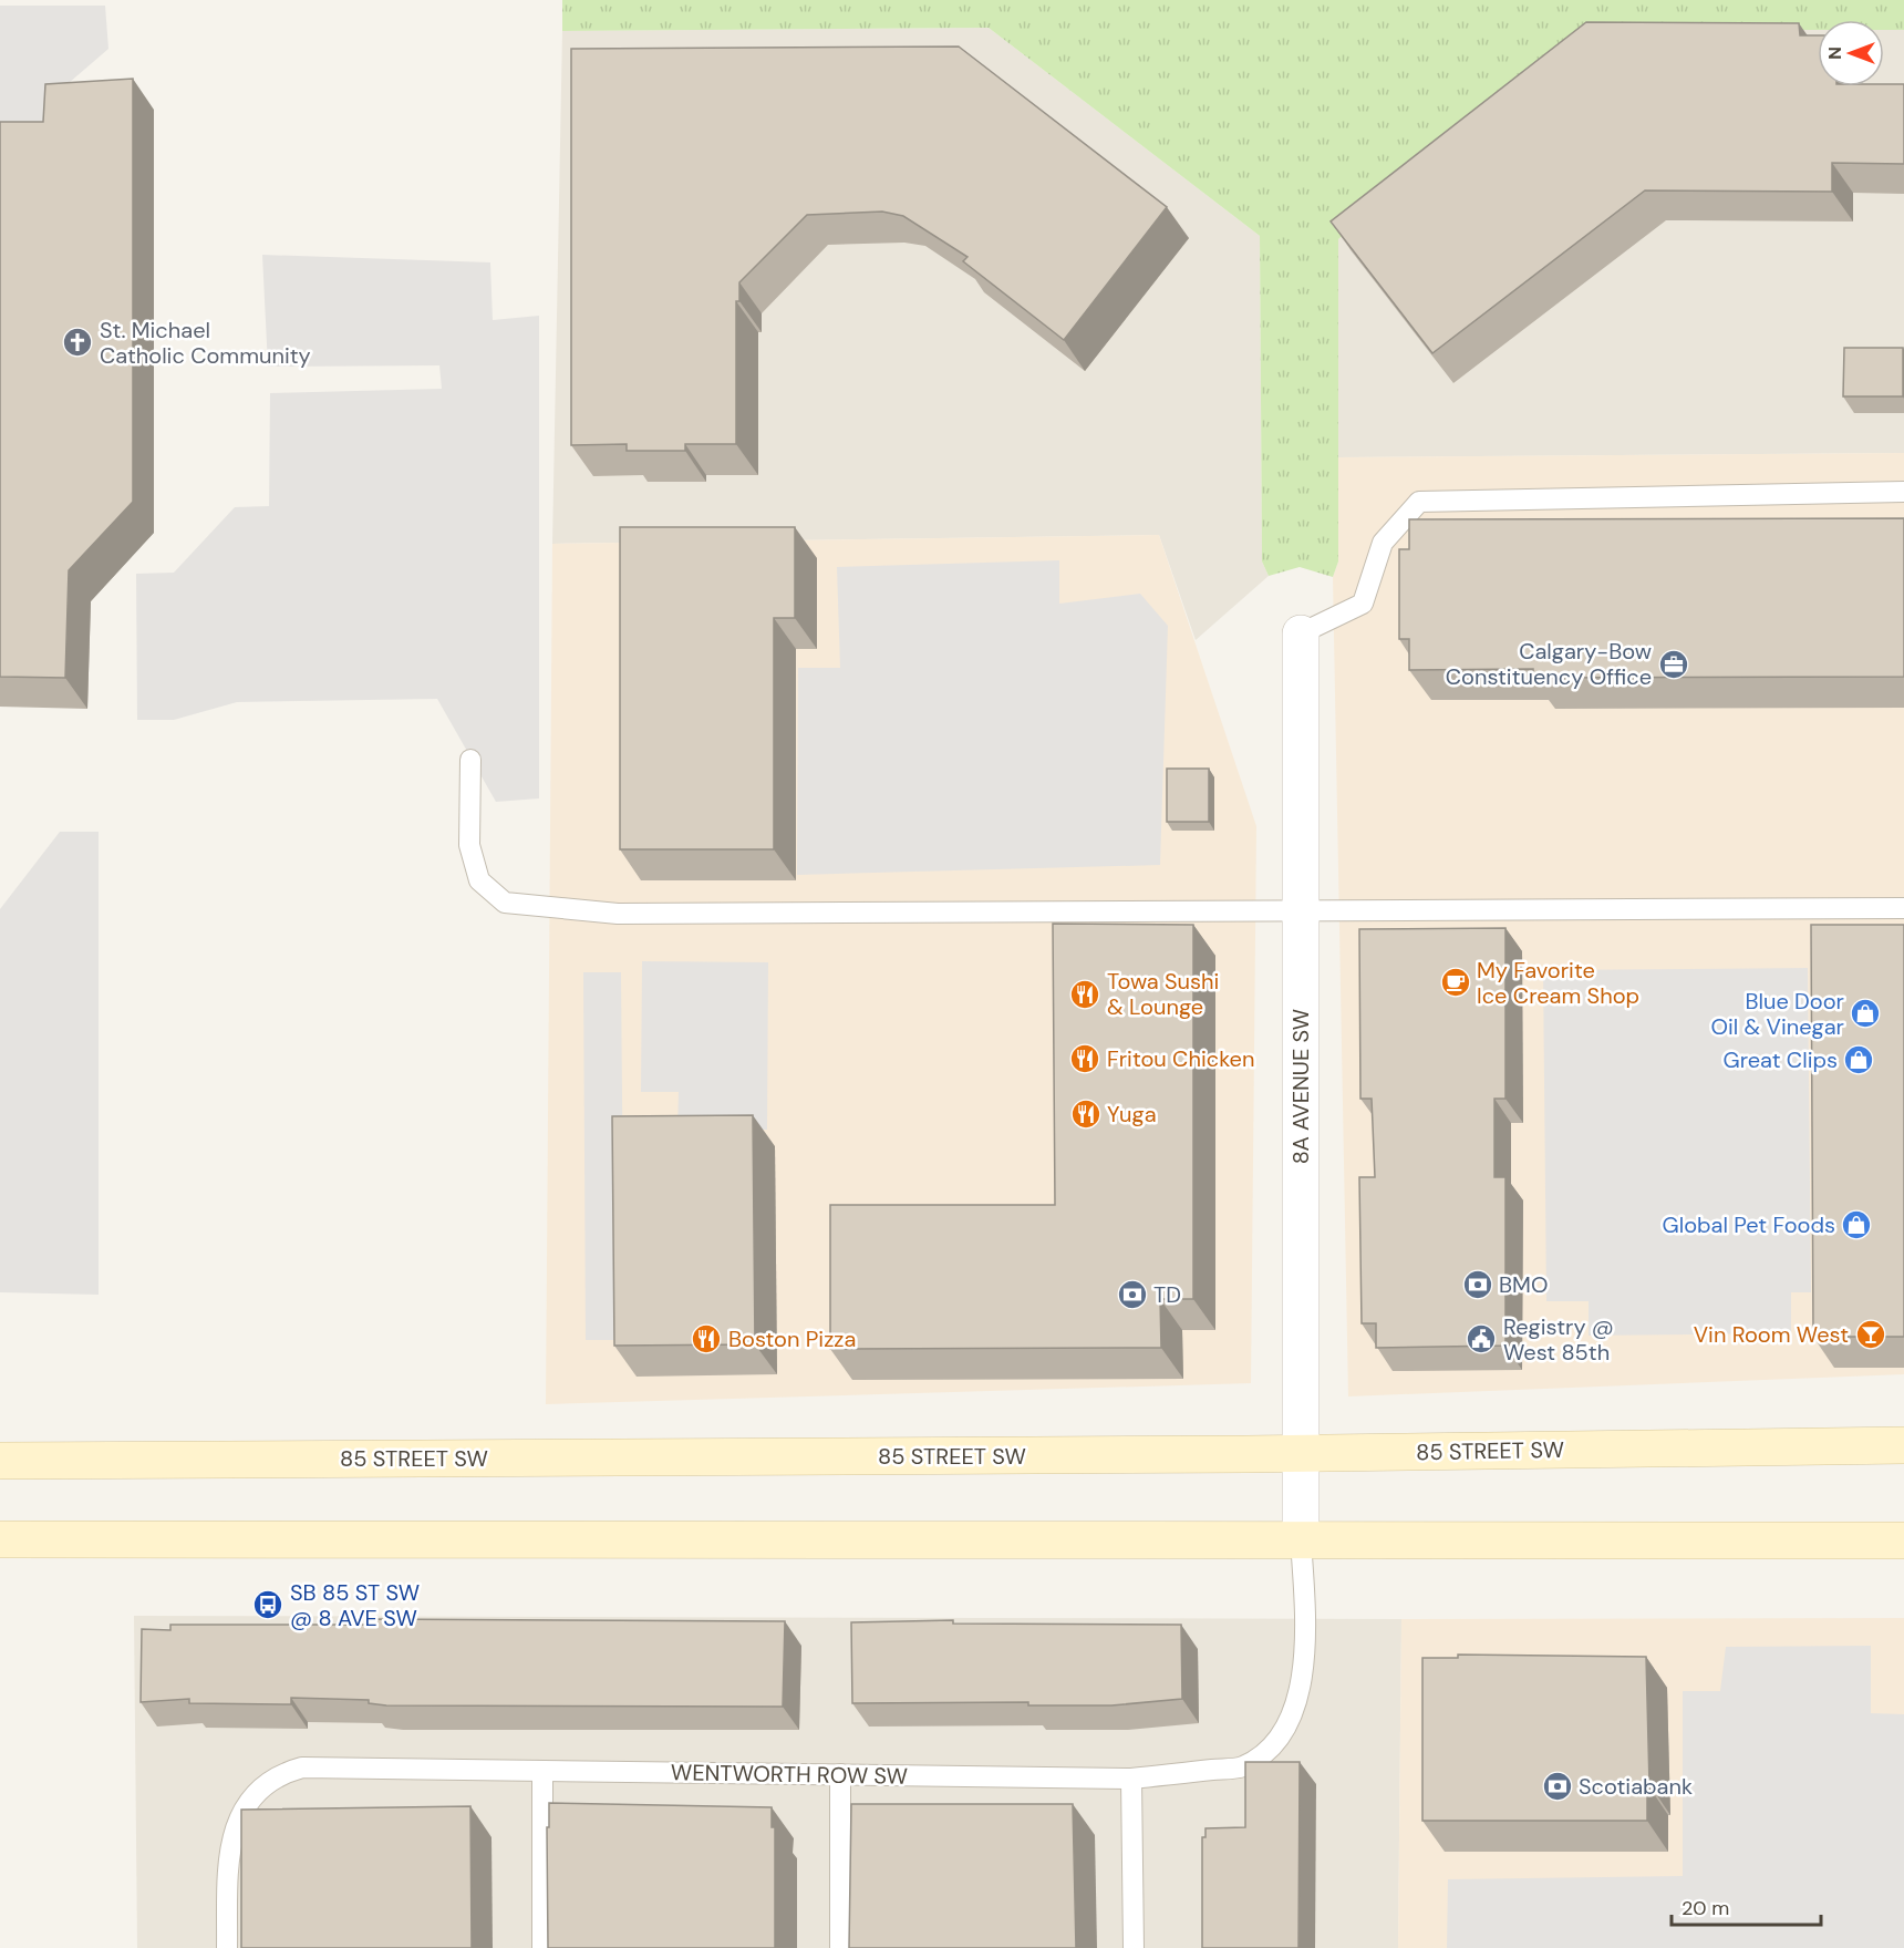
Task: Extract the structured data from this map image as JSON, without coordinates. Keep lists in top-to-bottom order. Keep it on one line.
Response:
{"streets":{"main road":["85 STREET SW"],"street":["8A AVENUE SW"],"lane":["WENTWORTH ROW SW"]},"crossings":[["8A AVENUE SW","85 STREET SW"],["8A AVENUE SW","WENTWORTH ROW SW"]],"places":{"church":["St. Michael Catholic Community"],"office":["Calgary-Bow Constituency Office"],"cafe":["My Favorite Ice Cream Shop"],"restaurant":["Towa Sushi & Lounge","Fritou Chicken","Yuga","Boston Pizza"],"shop":["Blue Door Oil & Vinegar","Great Clips","Global Pet Foods"],"bank":["BMO","TD","Scotiabank"],"bar":["Vin Room West"],"public building":["Registry @ West 85th"],"bus stop":["SB 85 ST SW @ 8 AVE SW"]},"scale_bar":"20 m","north":"left"}
